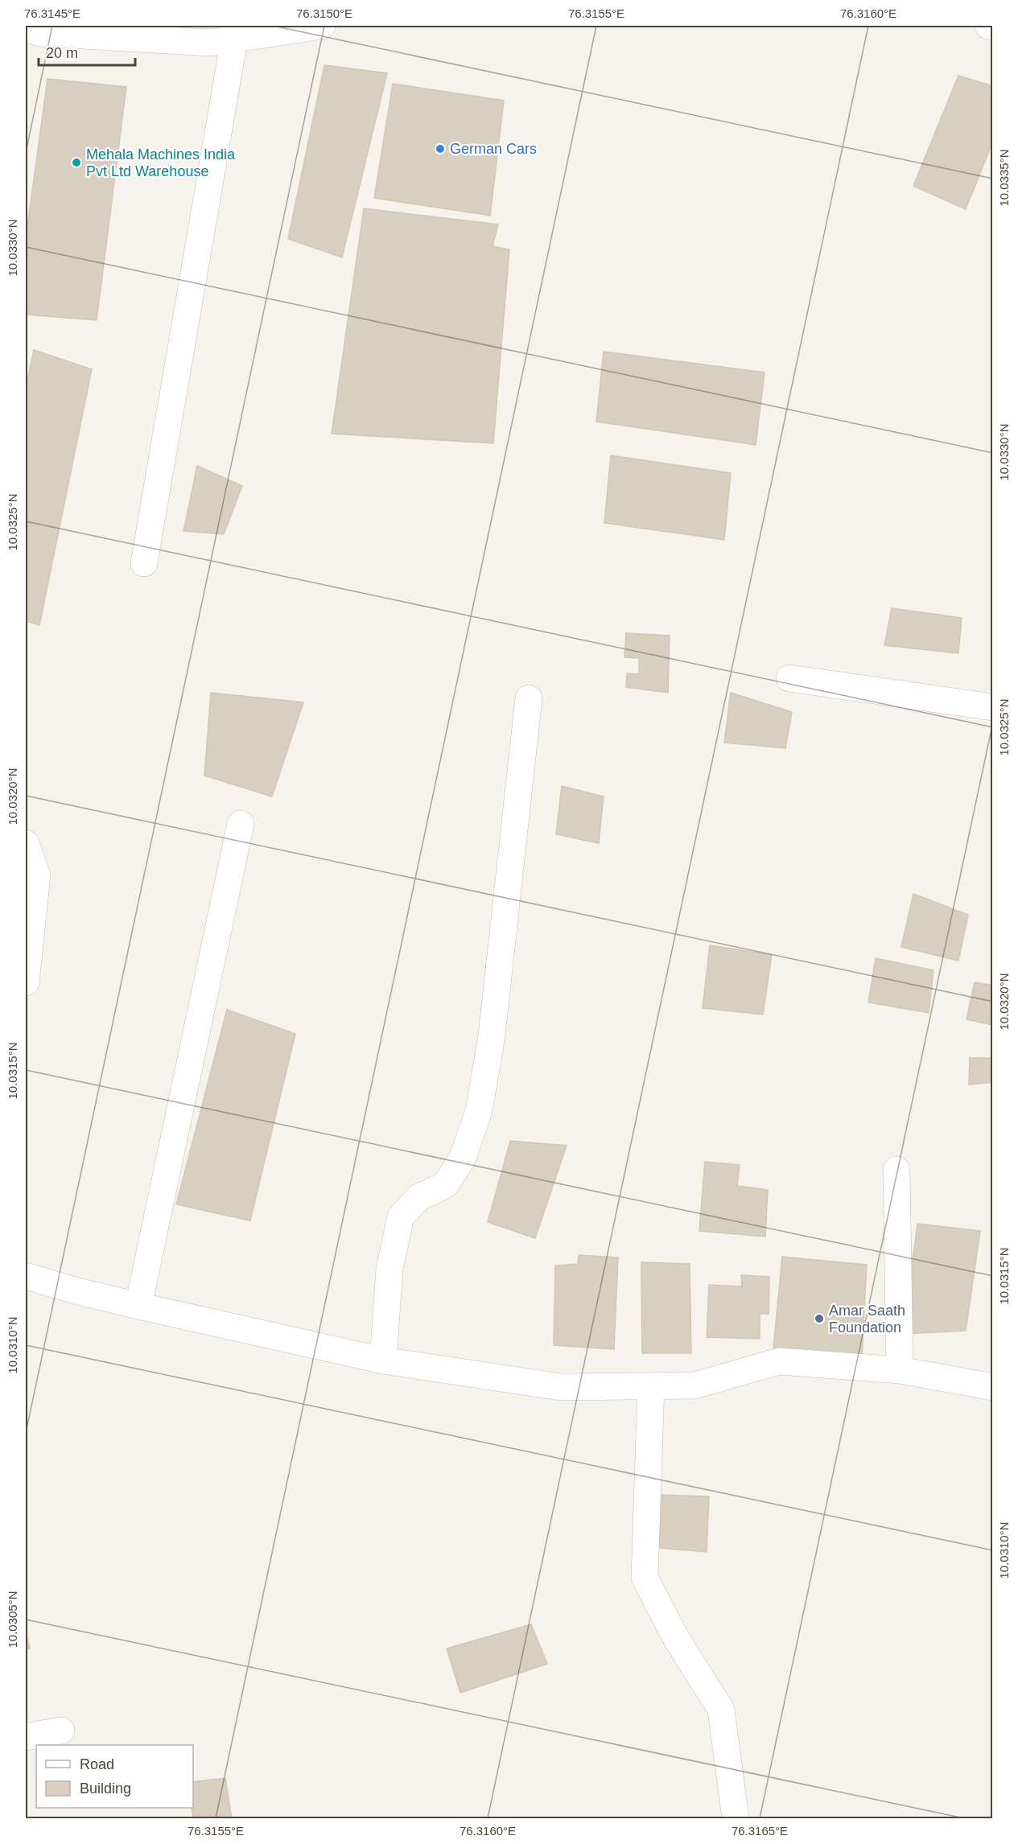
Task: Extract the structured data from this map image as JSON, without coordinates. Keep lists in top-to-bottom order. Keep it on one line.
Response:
{"places":["German Cars","Mehala Machines India Pvt Ltd Warehouse","Amar Saath Foundation"],"legend":["Road","Building"],"scale_bar":"20 m","coordinates":["76.3145°E","76.3150°E","76.3155°E","76.3160°E","10.0335°N","10.0330°N","10.0325°N","10.0320°N","10.0315°N","10.0310°N","10.0305°N","76.3165°E"]}
